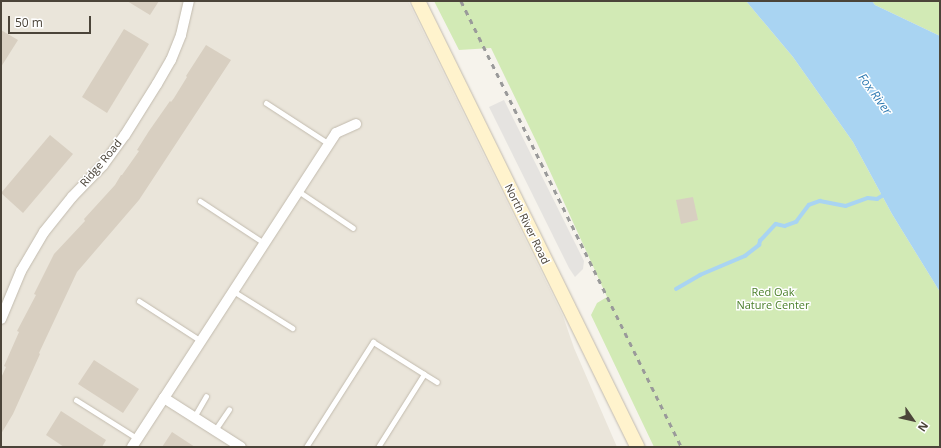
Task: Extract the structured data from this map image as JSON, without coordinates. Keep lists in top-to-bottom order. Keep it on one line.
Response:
{"streets":{"main road":["North River Road"],"street":["Ridge Road"]},"water":["Fox River"],"parks":["Red Oak Nature Center"],"scale_bar":"50 m","north":"bottom right"}
